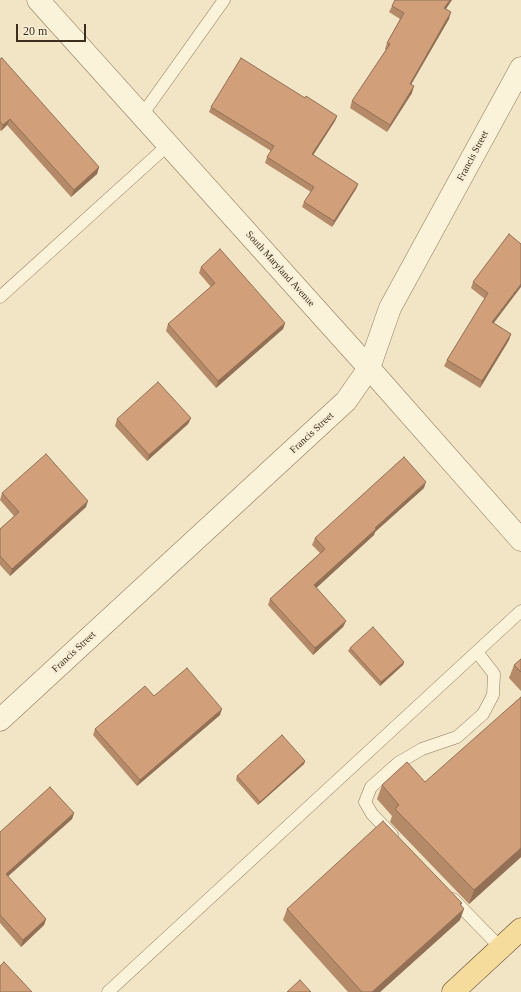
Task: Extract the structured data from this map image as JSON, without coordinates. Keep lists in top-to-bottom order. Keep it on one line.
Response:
{"streets":{"street":["Francis Street","South Maryland Avenue"]},"crossings":[["Francis Street","South Maryland Avenue"]],"scale_bar":"20 m"}
